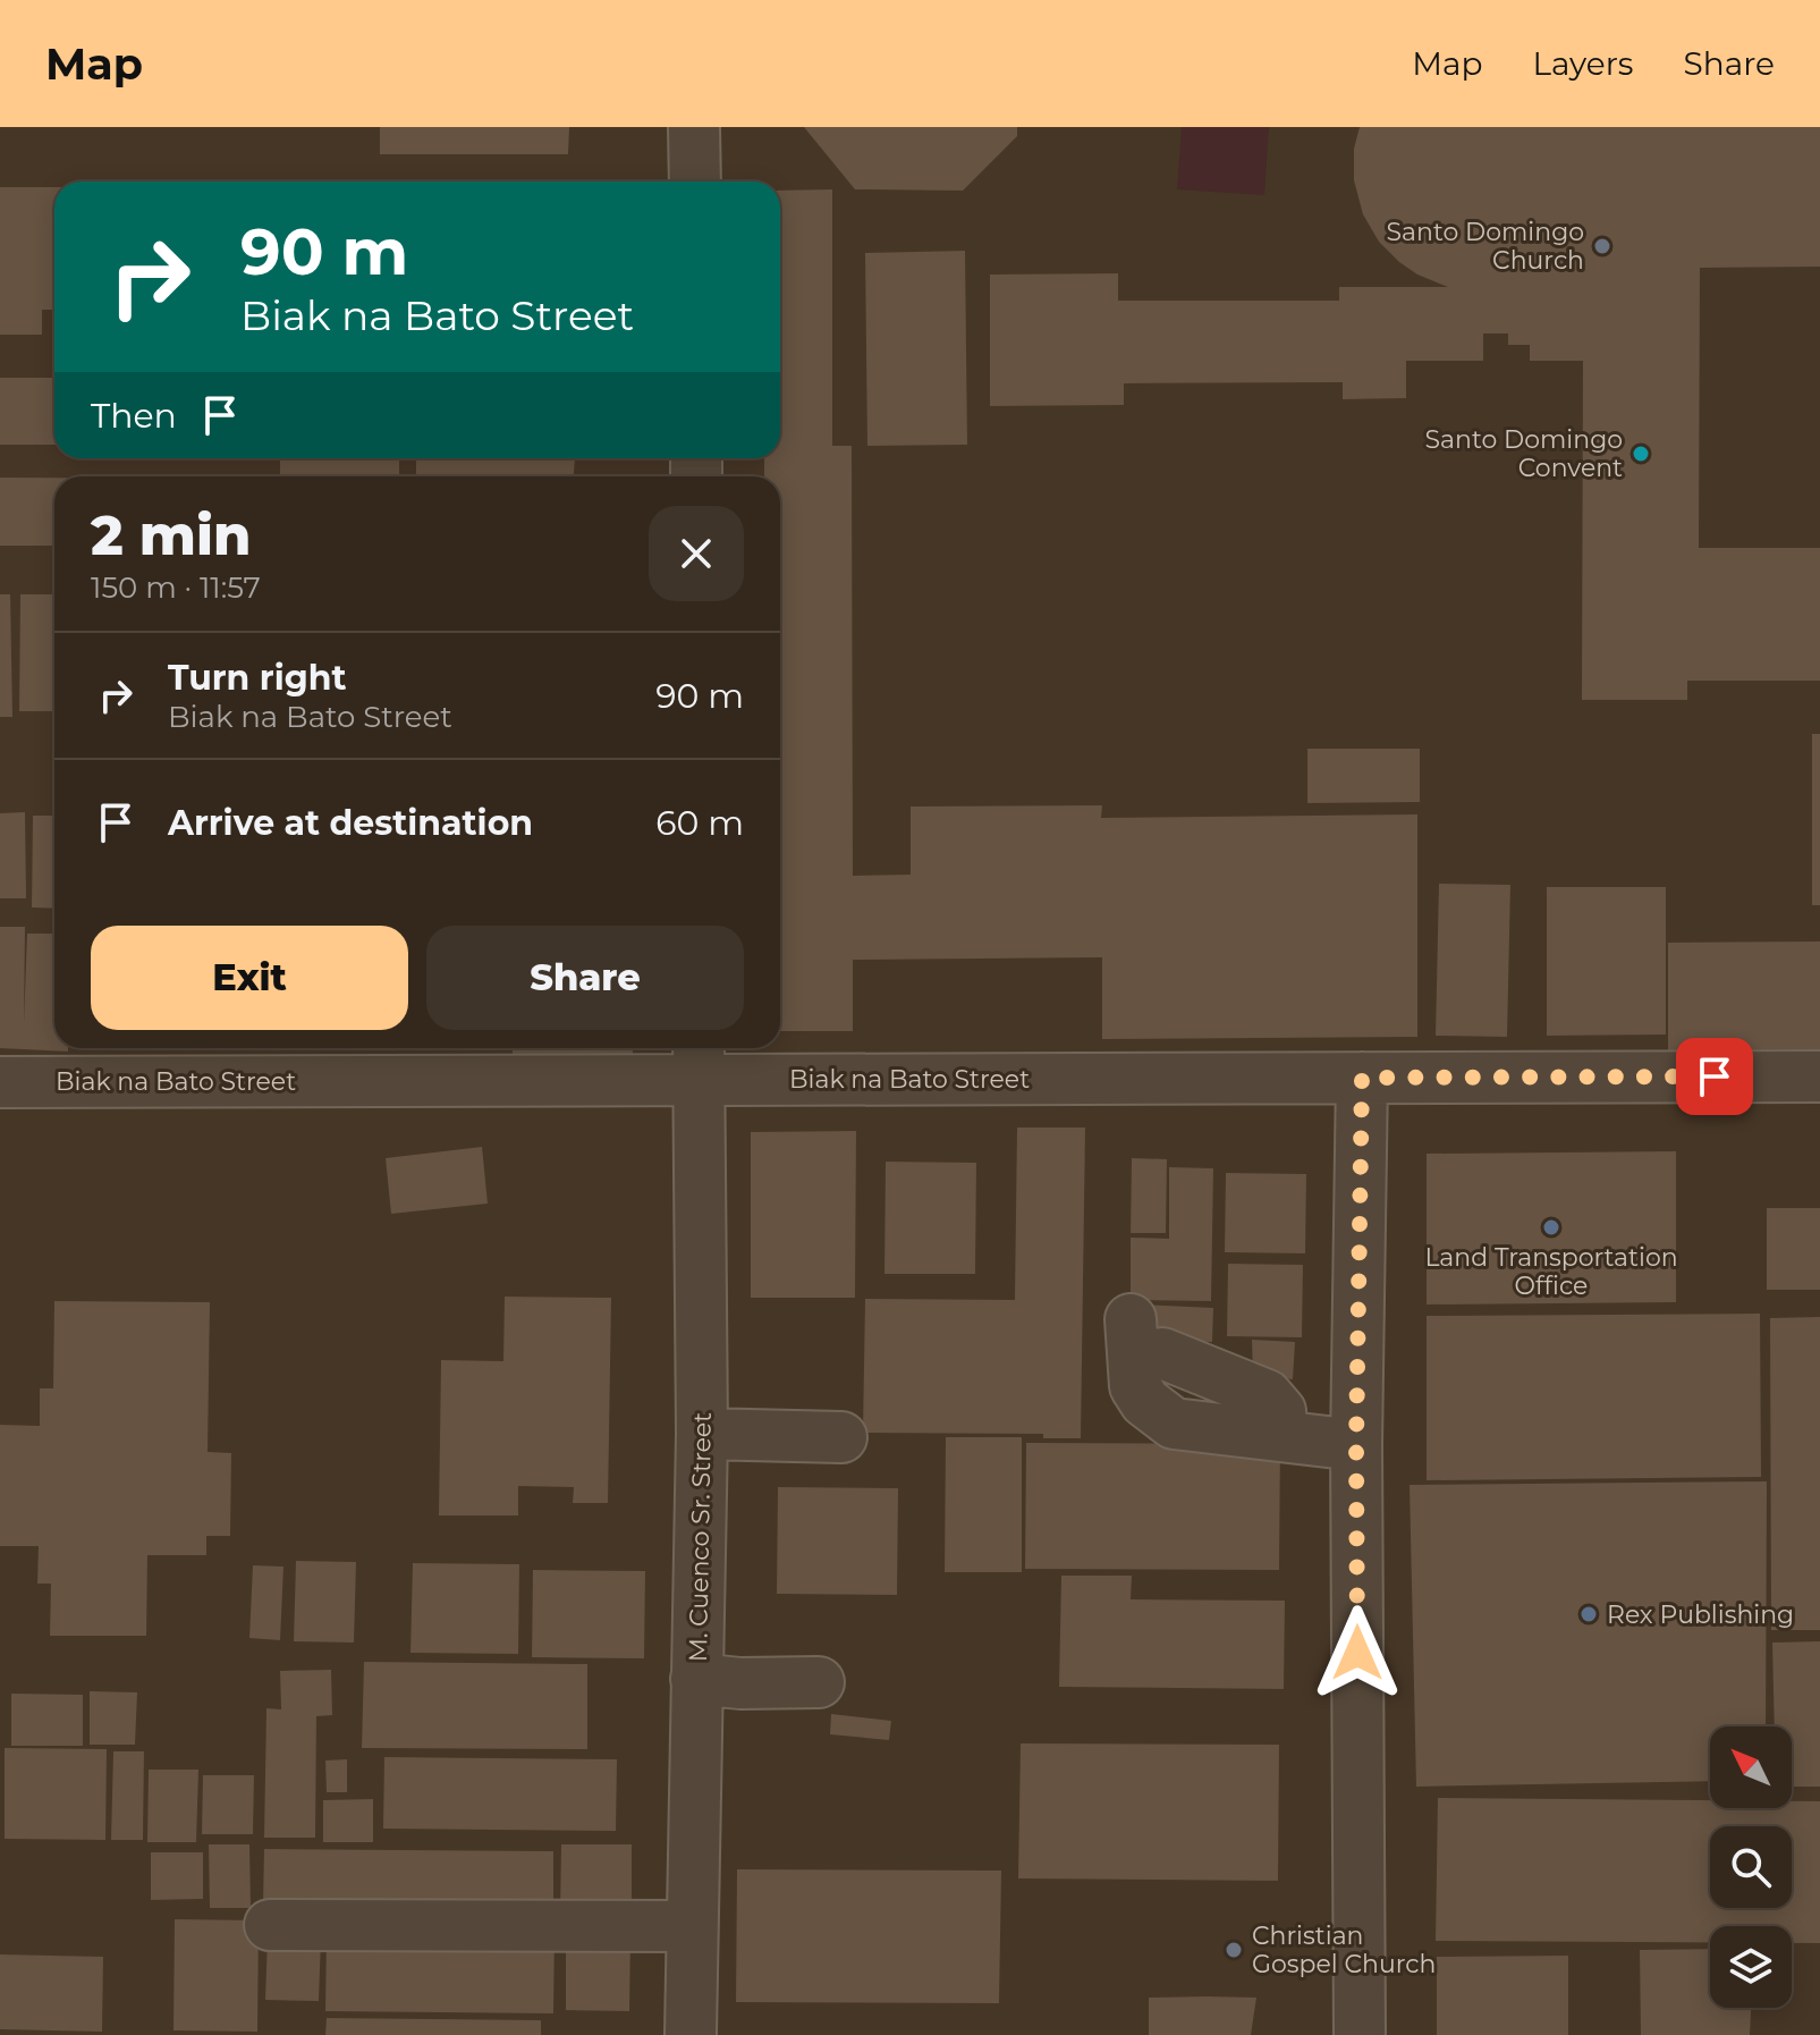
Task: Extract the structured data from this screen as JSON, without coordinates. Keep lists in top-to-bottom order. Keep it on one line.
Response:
{"streets":{"street":["Biak na Bato Street","M. Cuenco Sr. Street"]},"crossings":[["Biak na Bato Street","M. Cuenco Sr. Street"]],"places":["Santo Domingo Church","Santo Domingo Convent","Land Transportation Office","Rex Publishing","Christian Gospel Church"],"north":"top left","page":{"header":"Map","nav":["Map","Layers","Share"],"turn":["90 m","Biak na Bato Street"],"then":"Then","heading":["2 min","150 m · 11:57"],"list":[{"name":"Turn right","note":"Biak na Bato Street","value":"90 m"},{"name":"Arrive at destination","value":"60 m"}],"buttons":["Exit","Share"]}}
